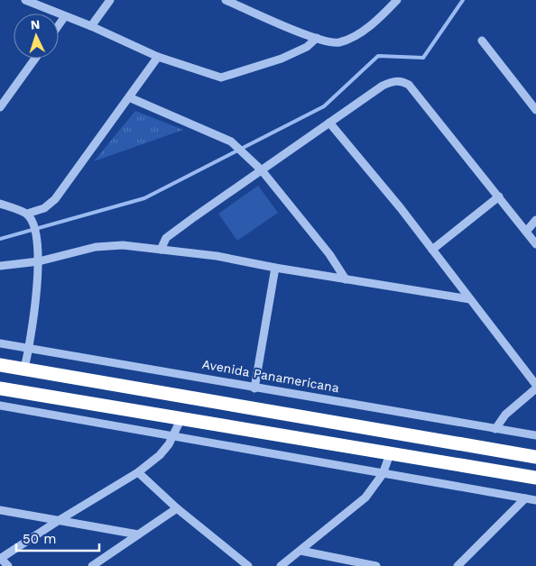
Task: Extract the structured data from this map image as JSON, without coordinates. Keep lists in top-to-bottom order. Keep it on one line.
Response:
{"streets":{"street":["Avenida Panamericana"]},"scale_bar":"50 m","north":"top"}
